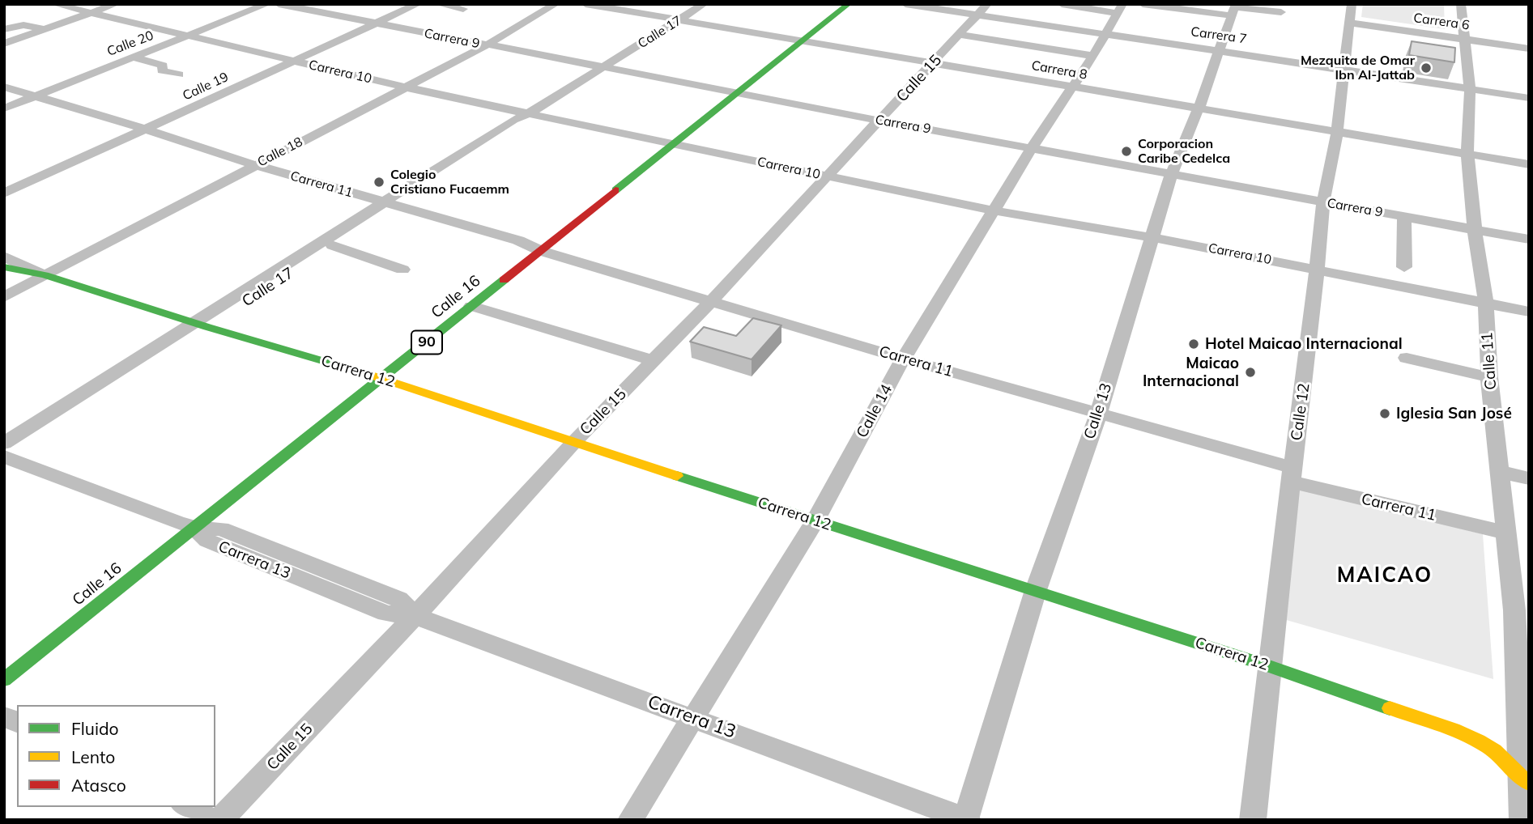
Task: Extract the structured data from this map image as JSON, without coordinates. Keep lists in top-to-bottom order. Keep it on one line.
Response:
{"streets":{"main road":["Calle 16","90","Carrera 12"],"street":["Carrera 6","Calle 17","Carrera 7","Carrera 9","Calle 20","Carrera 8","Carrera 10","Calle 15","Calle 19","Calle 18","Carrera 11","Calle 11","Calle 14","Calle 13","Calle 12","Carrera 13"]},"crossings":[["Carrera 6","Calle 11"],["Carrera 6","Calle 12"],["Calle 17","Carrera 9"],["Calle 17","Carrera 8"],["Calle 17","Carrera 10"],["Calle 17","Carrera 11"],["Calle 17","Carrera 12"],["Calle 17","Carrera 13"],["Carrera 7","Calle 15"],["Carrera 7","Calle 11"],["Carrera 7","Calle 14"],["Carrera 7","Calle 13"],["Carrera 7","Calle 12"],["Carrera 9","Calle 15"],["Carrera 9","Calle 19"],["Carrera 9","Calle 18"],["Carrera 9","Calle 16"],["Carrera 9","Calle 11"],["Carrera 9","Calle 14"],["Carrera 9","Calle 13"],["Carrera 9","Calle 12"],["Calle 20","Carrera 10"],["Calle 20","Carrera 11"],["Carrera 8","Calle 15"],["Carrera 8","Calle 16"],["Carrera 8","Calle 11"],["Carrera 8","Calle 14"],["Carrera 8","Calle 13"],["Carrera 8","Calle 12"],["Carrera 10","Calle 15"],["Carrera 10","Calle 19"],["Carrera 10","Calle 18"],["Carrera 10","Calle 16"],["Carrera 10","Calle 11"],["Carrera 10","Calle 14"],["Carrera 10","Calle 13"],["Carrera 10","Calle 12"],["Calle 15","Carrera 11"],["Calle 15","Carrera 12"],["Calle 15","Carrera 13"],["Calle 19","Carrera 11"],["Calle 18","Carrera 11"],["Calle 18","Carrera 12"],["Carrera 11","Calle 16"],["Carrera 11","Calle 11"],["Carrera 11","Calle 14"],["Carrera 11","Calle 13"],["Carrera 11","Calle 12"],["Calle 16","Carrera 12"],["Calle 16","Carrera 13"],["Calle 11","Carrera 12"],["Carrera 12","Calle 14"],["Carrera 12","Calle 13"],["Carrera 12","Calle 12"],["Calle 14","Carrera 13"],["Calle 13","Carrera 13"]],"districts":["MAICAO"],"places":["Mezquita de Omar Ibn Al-Jattab","Corporacion Caribe Cedelca","Colegio Cristiano Fucaemm","Hotel Maicao Internacional","Maicao Internacional","Iglesia San José"],"legend":["Fluido","Lento","Atasco"]}
